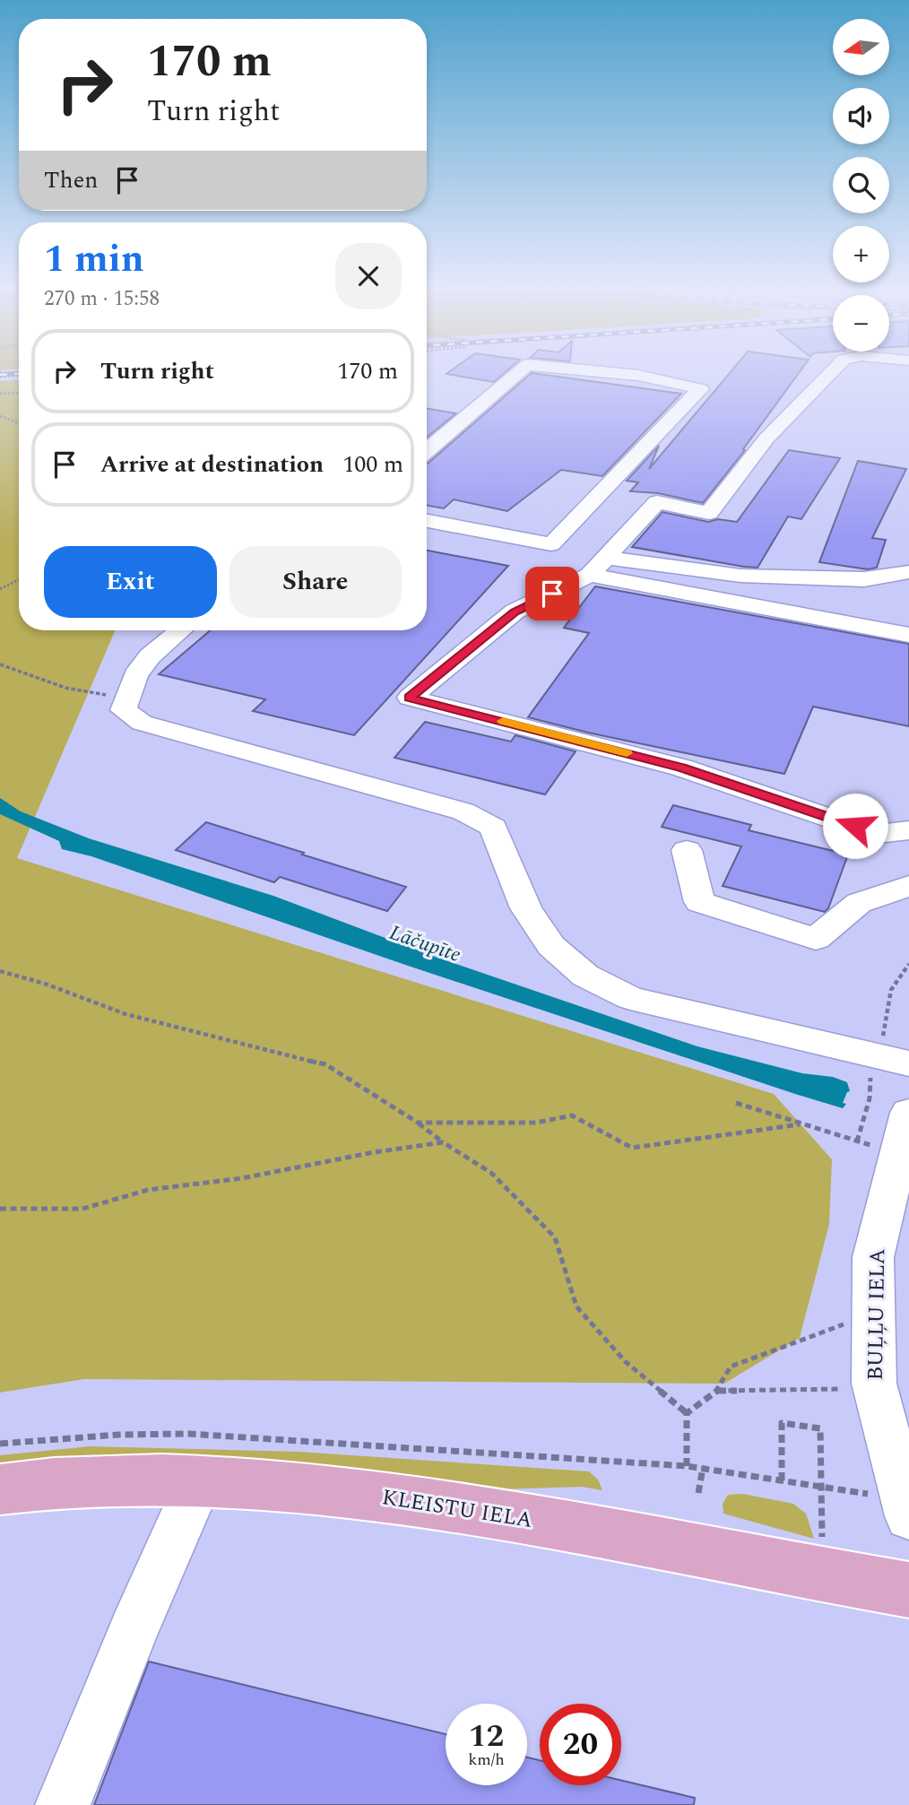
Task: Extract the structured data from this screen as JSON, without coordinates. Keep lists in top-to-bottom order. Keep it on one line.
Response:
{"streets":{"main road":["KLEISTU IELA"],"street":["BUĻĻU IELA"]},"water":["Lāčupīte"],"north":"left","page":{"map_buttons":["+","−"],"turn":["170 m","Turn right"],"then":"Then","heading":["1 min","270 m · 15:58"],"list":[{"name":"Turn right","value":"170 m"},{"name":"Arrive at destination","value":"100 m"}],"buttons":["Exit","Share"],"speed":"12 km/h","limit":"20"}}
